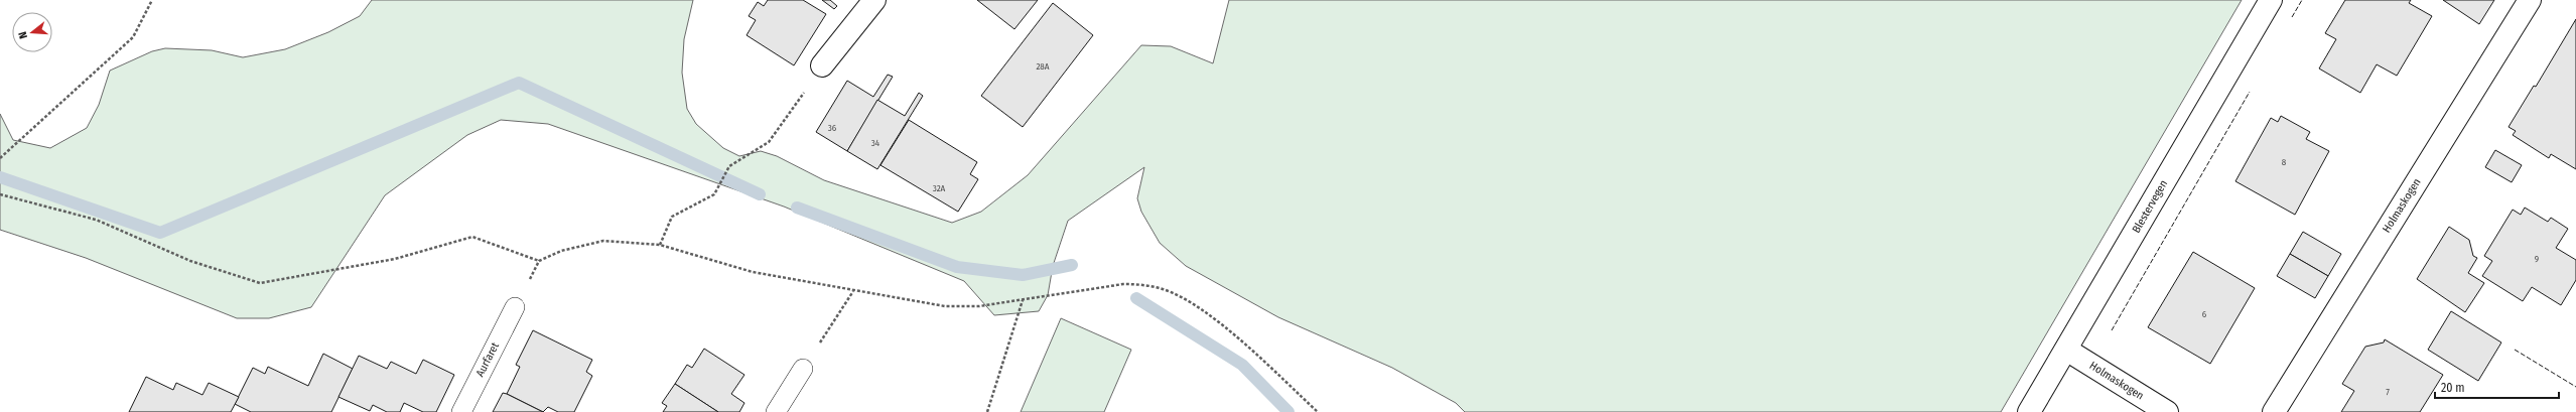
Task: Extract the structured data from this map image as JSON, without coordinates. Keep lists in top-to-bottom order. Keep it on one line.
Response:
{"streets":{"street":["Holmaskogen","Blestervegen"],"lane":["Aurfaret"]},"crossings":[["Holmaskogen","Blestervegen"]],"house_numbers":["28A","36","34","8","32A","9","6","7"],"scale_bar":"20 m","north":"left"}
